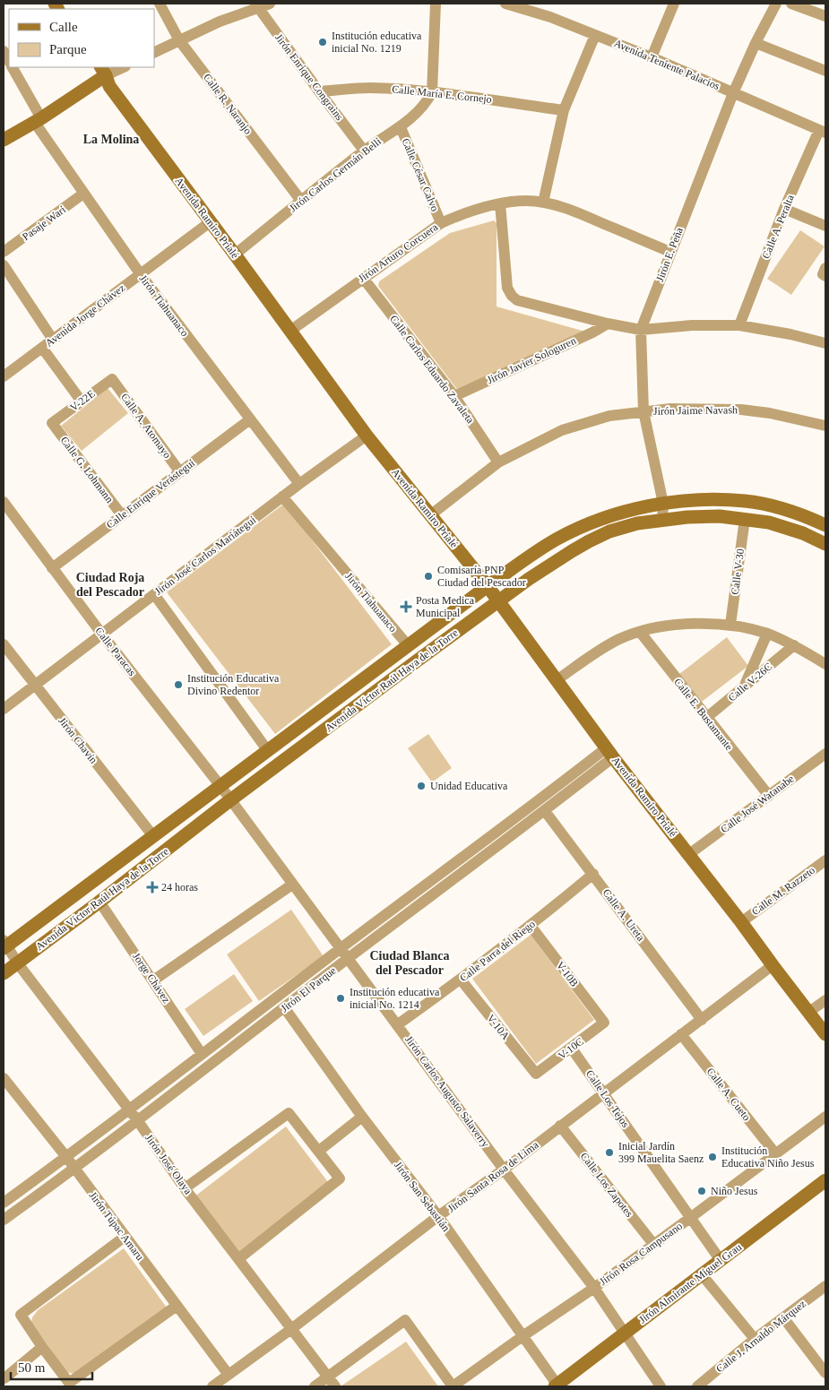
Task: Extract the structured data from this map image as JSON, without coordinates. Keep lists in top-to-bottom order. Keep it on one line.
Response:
{"streets":{"main road":["Avenida Ramiro Prialé","Avenida Víctor Raúl Haya de la Torre","Jirón Almirante Miguel Grau"],"street":["Avenida Teniente Palacios","Jirón Enrique Congrains","Calle María E. Cornejo","Calle R. Naranjo","Jirón Carlos Germán Belli","Calle César Calvo","Pasaje Wari","Calle A. Peralta","Jirón Arturo Corcuera","Jirón E. Peña","Jirón Tiahuanaco","Avenida Jorge Chávez","Jirón Javier Sologuren","Calle Carlos Eduardo Zavaleta","V-22E","Jirón Jaime Navash","Calle A. Atomayo","Calle G. Lohmann","Calle Enrique Verástegui","Jirón José Carlos Mariátegui","Calle V-30","Calle Paracas","Calle V-26C","Calle E. Bustamante","Jirón Chavín","Calle José Watanabe","Calle M. Razzeto","Calle A. Ureta","Calle Parra del Riego","V-10B","Jorge Chávez","Jirón El Parque","V-10A","V-10C","Jirón Carlos Augusto Salaverry","Calle A. Cueto","Calle Los Tejos","Jirón José Olaya","Jirón Santa Rosa de Lima","Calle Los Zapotes","Jirón San Sebastián","Jirón Túpac Amaru","Jirón Rosa Campusano","Calle J. Arnaldo Márquez"]},"crossings":[["Avenida Teniente Palacios","Calle A. Peralta"],["Avenida Teniente Palacios","Jirón E. Peña"],["Jirón Enrique Congrains","Calle María E. Cornejo"],["Jirón Enrique Congrains","Jirón Carlos Germán Belli"],["Calle María E. Cornejo","Jirón Carlos Germán Belli"],["Calle R. Naranjo","Jirón Carlos Germán Belli"],["Jirón Carlos Germán Belli","Calle César Calvo"],["Jirón Carlos Germán Belli","Avenida Ramiro Prialé"],["Calle César Calvo","Jirón Arturo Corcuera"],["Avenida Ramiro Prialé","Jirón Arturo Corcuera"],["Avenida Ramiro Prialé","Avenida Jorge Chávez"],["Avenida Ramiro Prialé","Jirón Jaime Navash"],["Avenida Ramiro Prialé","Jirón José Carlos Mariátegui"],["Avenida Ramiro Prialé","Avenida Víctor Raúl Haya de la Torre"],["Avenida Ramiro Prialé","Calle José Watanabe"],["Avenida Ramiro Prialé","Calle M. Razzeto"],["Avenida Ramiro Prialé","Jirón El Parque"],["Avenida Ramiro Prialé","Jirón Santa Rosa de Lima"],["Pasaje Wari","Jirón Tiahuanaco"],["Jirón Arturo Corcuera","Jirón E. Peña"],["Jirón Arturo Corcuera","Calle Carlos Eduardo Zavaleta"],["Jirón E. Peña","Jirón Jaime Navash"],["Jirón E. Peña","Avenida Víctor Raúl Haya de la Torre"],["Jirón Tiahuanaco","Avenida Jorge Chávez"],["Jirón Tiahuanaco","Calle Enrique Verástegui"],["Jirón Tiahuanaco","Jirón José Carlos Mariátegui"],["Jirón Tiahuanaco","Avenida Víctor Raúl Haya de la Torre"],["Jirón Javier Sologuren","Calle Carlos Eduardo Zavaleta"],["Calle Carlos Eduardo Zavaleta","Jirón Jaime Navash"],["V-22E","Calle A. Atomayo"],["V-22E","Calle G. Lohmann"],["Calle A. Atomayo","Calle Enrique Verástegui"],["Calle G. Lohmann","Calle Enrique Verástegui"],["Calle Enrique Verástegui","Calle Paracas"],["Jirón José Carlos Mariátegui","Calle Paracas"],["Jirón José Carlos Mariátegui","Jirón Chavín"],["Calle V-30","Avenida Víctor Raúl Haya de la Torre"],["Calle Paracas","Avenida Víctor Raúl Haya de la Torre"],["Calle Paracas","Jirón Carlos Augusto Salaverry"],["Avenida Víctor Raúl Haya de la Torre","Jirón Chavín"],["Avenida Víctor Raúl Haya de la Torre","Jorge Chávez"],["Avenida Víctor Raúl Haya de la Torre","Jirón Carlos Augusto Salaverry"],["Avenida Víctor Raúl Haya de la Torre","Jirón José Olaya"],["Calle V-26C","Calle E. Bustamante"],["Calle E. Bustamante","Calle José Watanabe"],["Calle A. Ureta","Calle Parra del Riego"],["Calle A. Ureta","Jirón El Parque"],["Calle A. Ureta","Jirón Santa Rosa de Lima"],["Calle Parra del Riego","V-10B"],["Calle Parra del Riego","V-10A"],["Calle Parra del Riego","Jirón Carlos Augusto Salaverry"],["V-10B","V-10C"],["Jorge Chávez","Jirón El Parque"],["Jirón El Parque","Jirón Carlos Augusto Salaverry"],["Jirón El Parque","Jirón José Olaya"],["Jirón El Parque","Jirón San Sebastián"],["Jirón El Parque","Jirón Túpac Amaru"],["V-10A","V-10C"],["V-10C","Calle Los Tejos"],["Jirón Carlos Augusto Salaverry","Jirón Santa Rosa de Lima"],["Jirón Carlos Augusto Salaverry","Jirón Rosa Campusano"],["Jirón Carlos Augusto Salaverry","Jirón Almirante Miguel Grau"],["Calle A. Cueto","Jirón Santa Rosa de Lima"],["Calle A. Cueto","Jirón Rosa Campusano"],["Calle Los Tejos","Jirón Santa Rosa de Lima"],["Calle Los Tejos","Jirón Rosa Campusano"],["Calle Los Tejos","Jirón Almirante Miguel Grau"],["Jirón José Olaya","Jirón Santa Rosa de Lima"],["Jirón Santa Rosa de Lima","Calle Los Zapotes"],["Jirón Santa Rosa de Lima","Jirón San Sebastián"],["Jirón Santa Rosa de Lima","Jirón Túpac Amaru"],["Calle Los Zapotes","Jirón Rosa Campusano"],["Jirón San Sebastián","Jirón Rosa Campusano"],["Jirón San Sebastián","Jirón Almirante Miguel Grau"]],"districts":["La Molina","Ciudad Roja del Pescador","Ciudad Blanca del Pescador"],"places":{"other":["Institución educativa inicial No. 1219","Comisaría PNP Ciudad del Pescador","Institución Educativa Divino Redentor","Unidad Educativa","Institución educativa inicial No. 1214","Inicial Jardín 399 Mauelita Saenz","Institución Educativa Niño Jesus","Niño Jesus"],"health":["Posta Medica Municipal","24 horas"]},"legend":["Calle","Parque"],"scale_bar":"50 m"}
